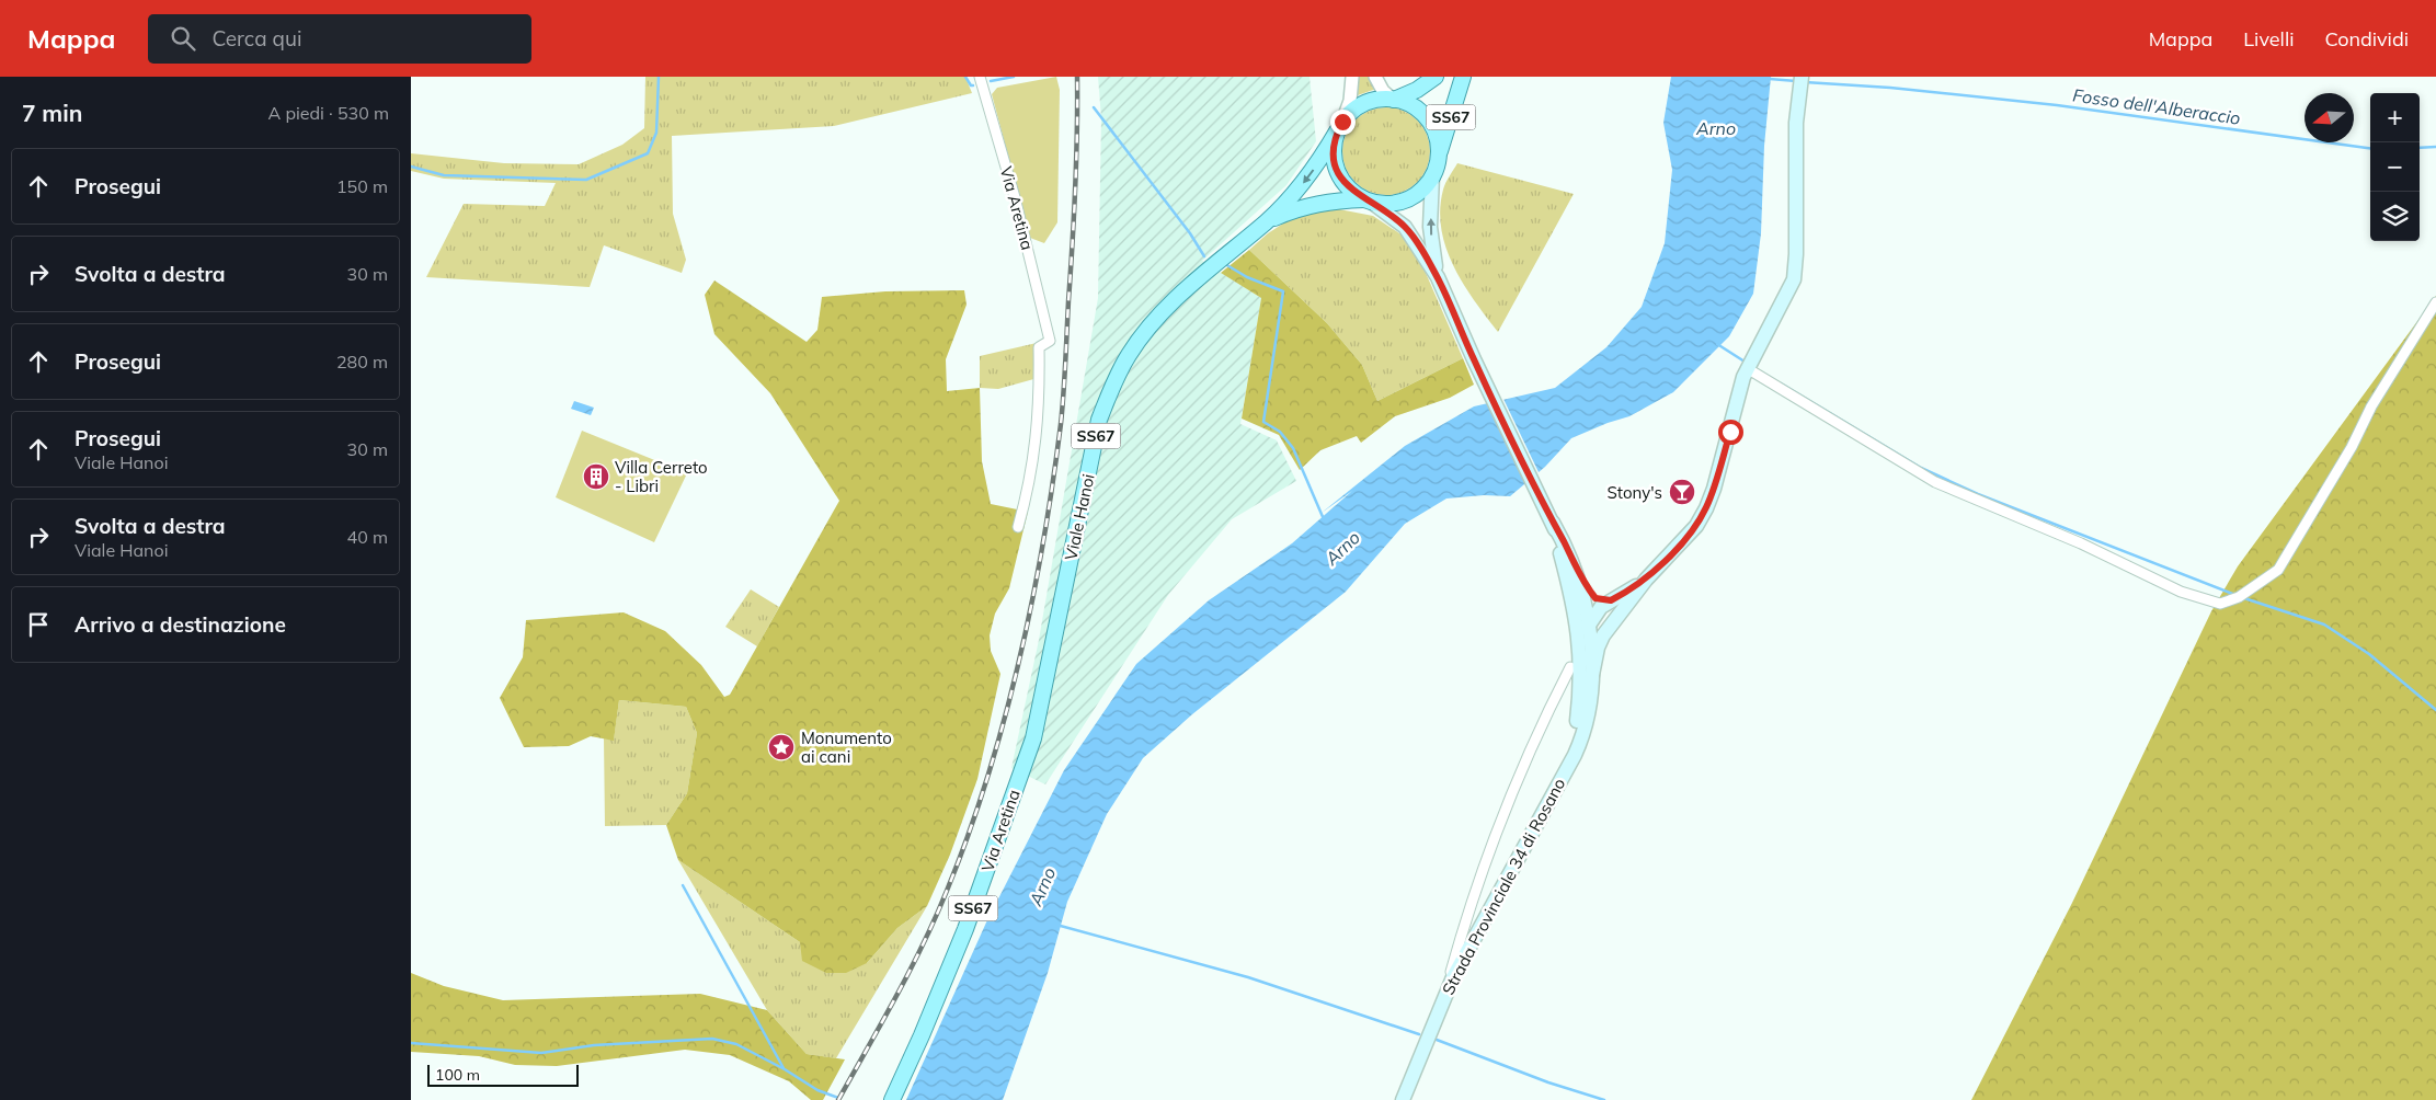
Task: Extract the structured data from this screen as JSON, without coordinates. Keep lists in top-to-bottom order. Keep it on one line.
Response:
{"streets":{"main road":["SS67","Via Aretina","Viale Hanoi","Strada Provinciale 34 di Rosano"]},"crossings":[["SS67","Viale Hanoi"],["SS67","Strada Provinciale 34 di Rosano"],["Via Aretina","Viale Hanoi"],["Viale Hanoi","Strada Provinciale 34 di Rosano"]],"water":["Fosso dell'Alberaccio","Arno"],"places":{"building":["Villa Cerreto - Libri"],"bar":["Stony's"],"place":["Monumento ai cani"]},"scale_bar":"100 m","north":"left","page":{"header":"Mappa","search":"Cerca qui","nav":["Mappa","Livelli","Condividi"],"heading":["7 min","A piedi · 530 m"],"map_buttons":["+","−"],"list":[["Prosegui","150 m"],["Svolta a destra","30 m"],["Prosegui","280 m"],["Prosegui","Viale Hanoi","30 m"],["Svolta a destra","Viale Hanoi","40 m"],"Arrivo a destinazione"],"scale":"100 m"}}
